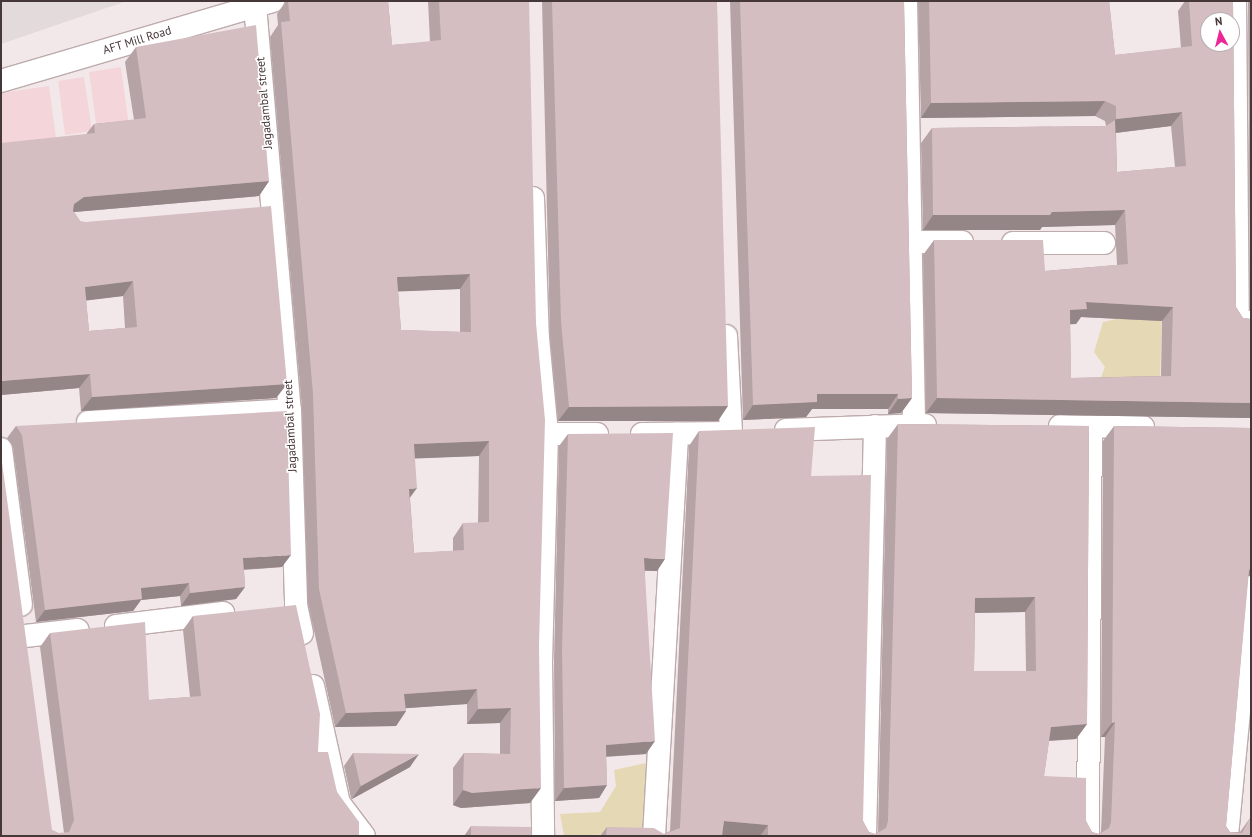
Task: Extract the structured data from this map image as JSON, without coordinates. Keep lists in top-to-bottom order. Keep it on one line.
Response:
{"streets":{"street":["AFT Mill Road","Jagadambal street"]},"crossings":[["AFT Mill Road","Jagadambal street"]],"north":"top"}
